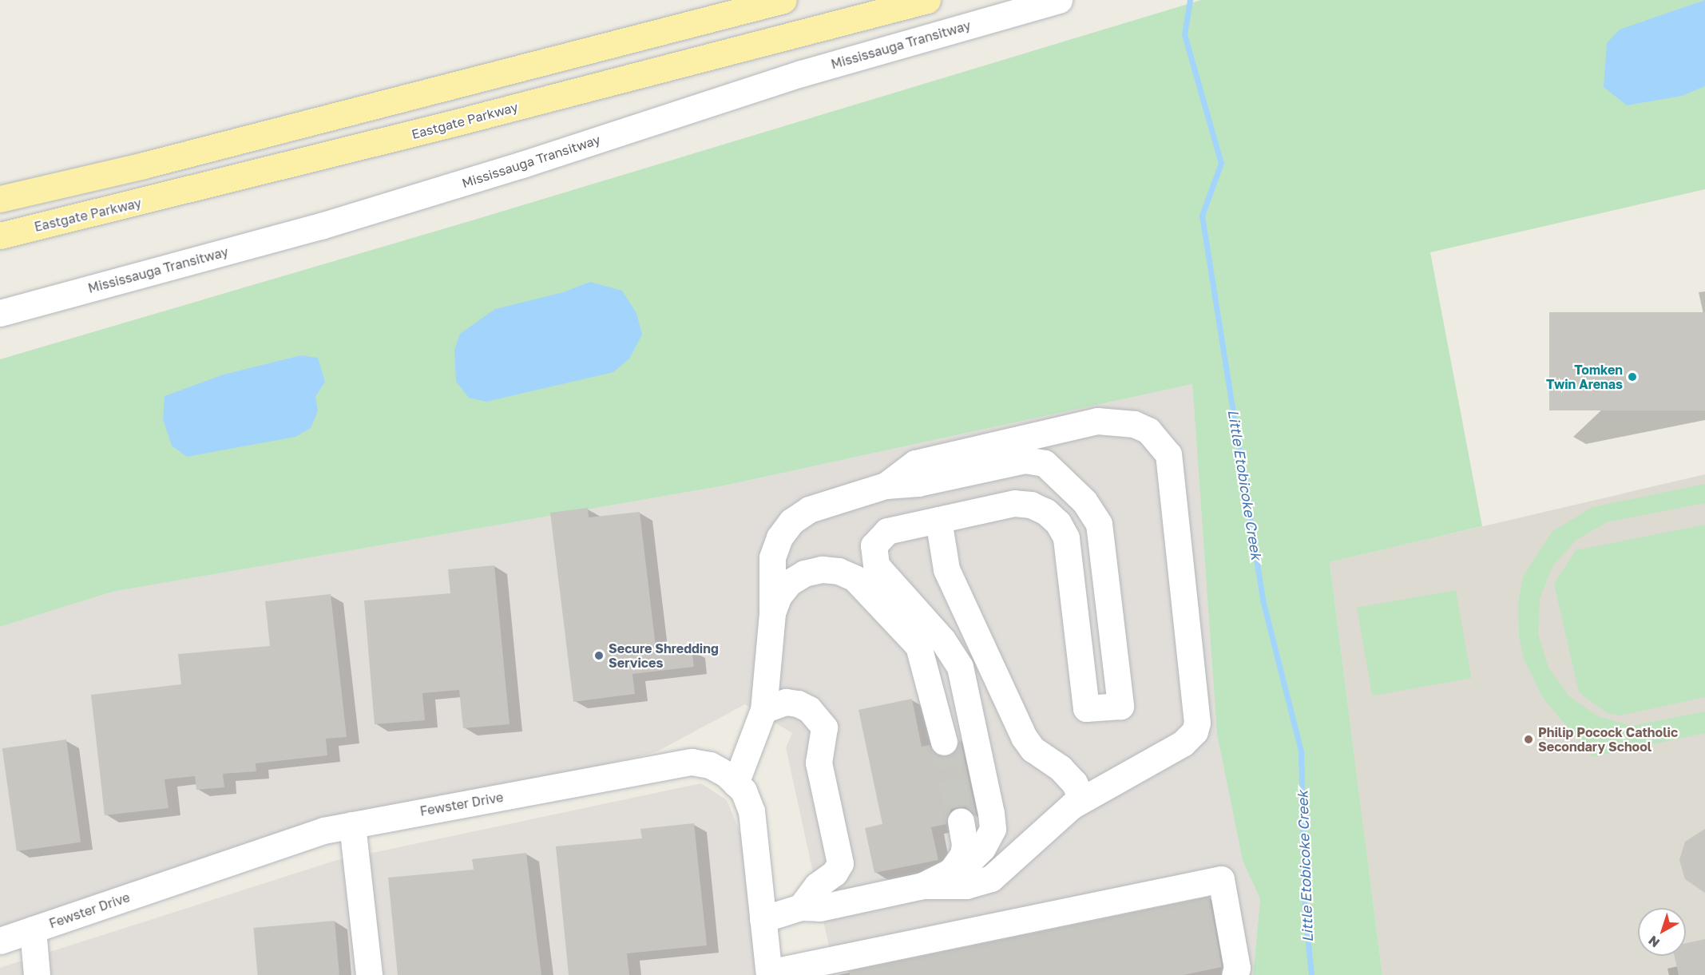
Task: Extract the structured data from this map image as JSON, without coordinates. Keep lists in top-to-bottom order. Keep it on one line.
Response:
{"streets":{"main road":["Eastgate Parkway"],"street":["Mississauga Transitway","Fewster Drive"]},"water":["Little Etobicoke Creek"],"places":["Tomken Twin Arenas","Secure Shredding Services","Philip Pocock Catholic Secondary School"],"north":"bottom left"}
